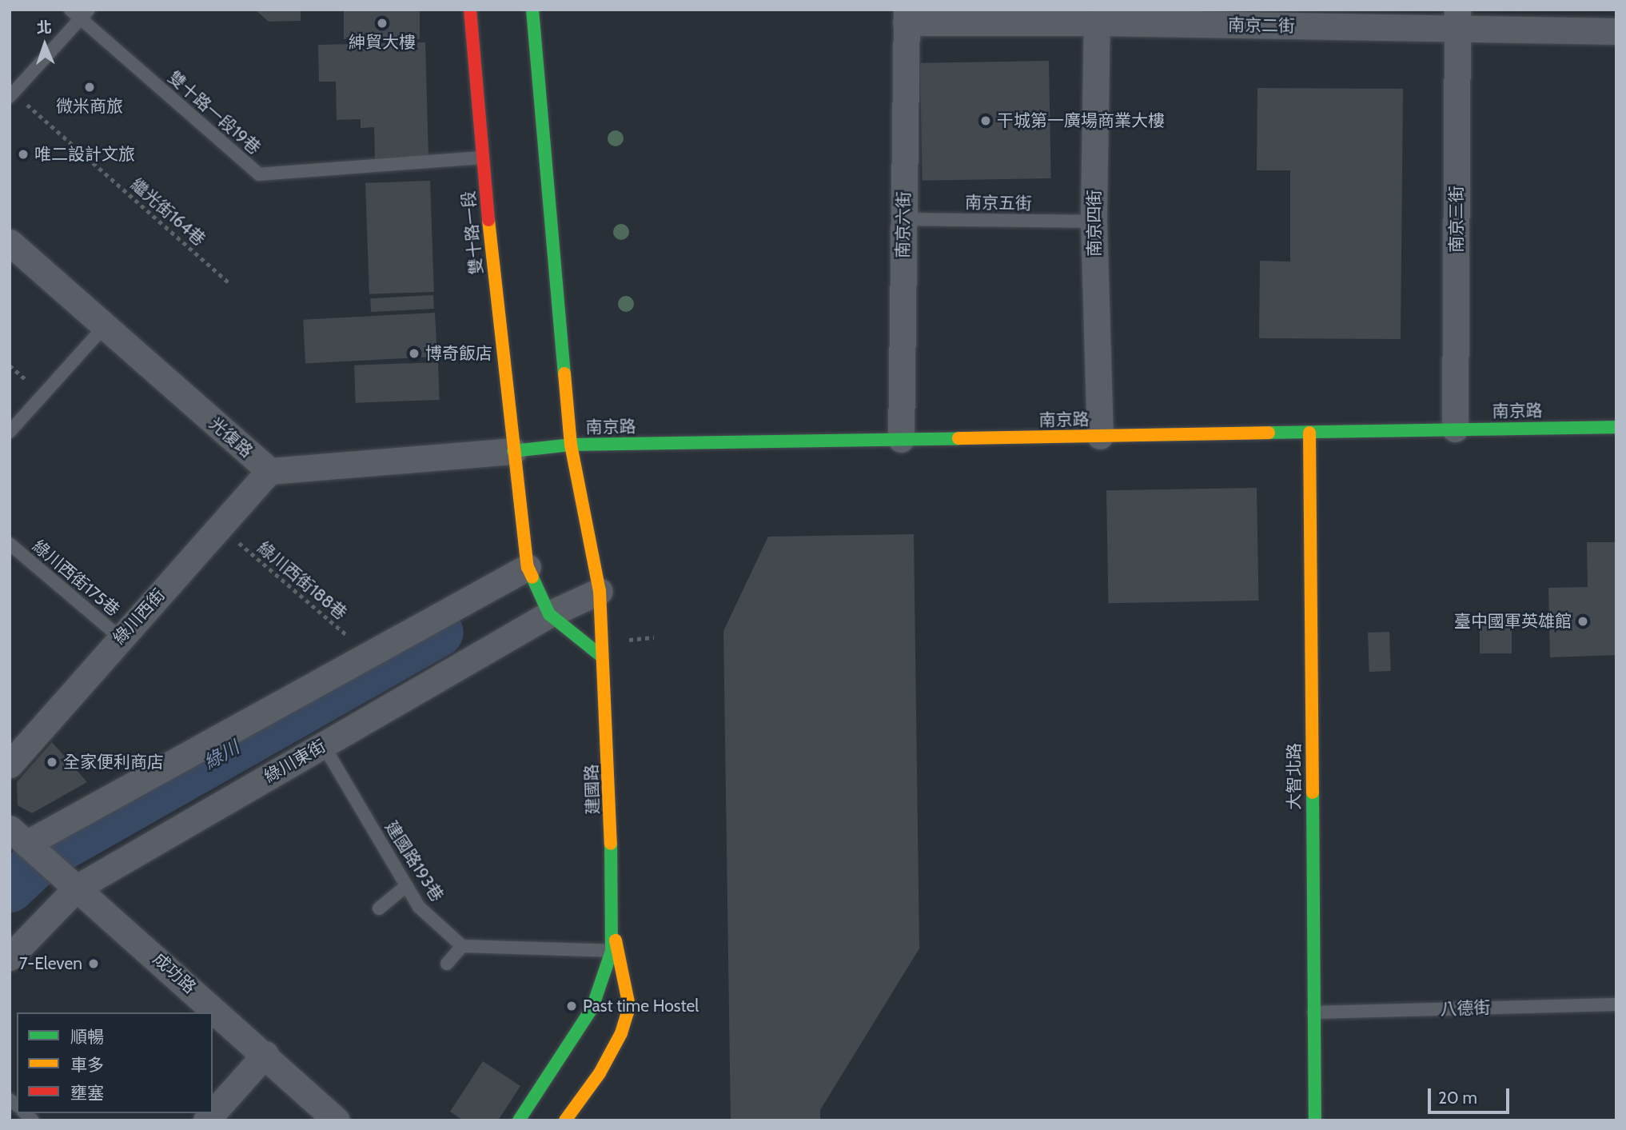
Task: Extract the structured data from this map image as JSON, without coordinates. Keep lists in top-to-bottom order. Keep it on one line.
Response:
{"streets":{"main road":["雙十路一段","南京路","大智北路","建國路"],"street":["南京二街","南京三街","南京四街","南京六街","光復路","綠川西街","綠川東街","成功路"],"lane":["雙十路一段19巷","南京五街","綠川西街175巷","建國路193巷","八德街"],"path":["繼光街164巷","綠川西街188巷"]},"crossings":[["南京二街","南京三街"],["南京二街","南京四街"],["南京二街","南京六街"],["雙十路一段19巷","雙十路一段"],["南京五街","南京四街"],["南京五街","南京六街"],["南京三街","南京路"],["南京四街","南京路"],["南京六街","南京路"],["雙十路一段","南京路"],["南京路","大智北路"],["南京路","建國路"],["光復路","綠川西街"],["綠川西街175巷","綠川西街"],["綠川西街188巷","綠川西街"],["綠川東街","建國路"],["綠川東街","建國路193巷"],["綠川東街","成功路"],["大智北路","八德街"]],"water":["綠川"],"places":["紳貿大樓","微米商旅","干城第一廣場商業大樓","唯二設計文旅","博奇飯店","臺中國軍英雄館","全家便利商店","7-Eleven","Past time Hostel"],"legend":["順暢","車多","壅塞"],"scale_bar":"20 m","north":"top"}
